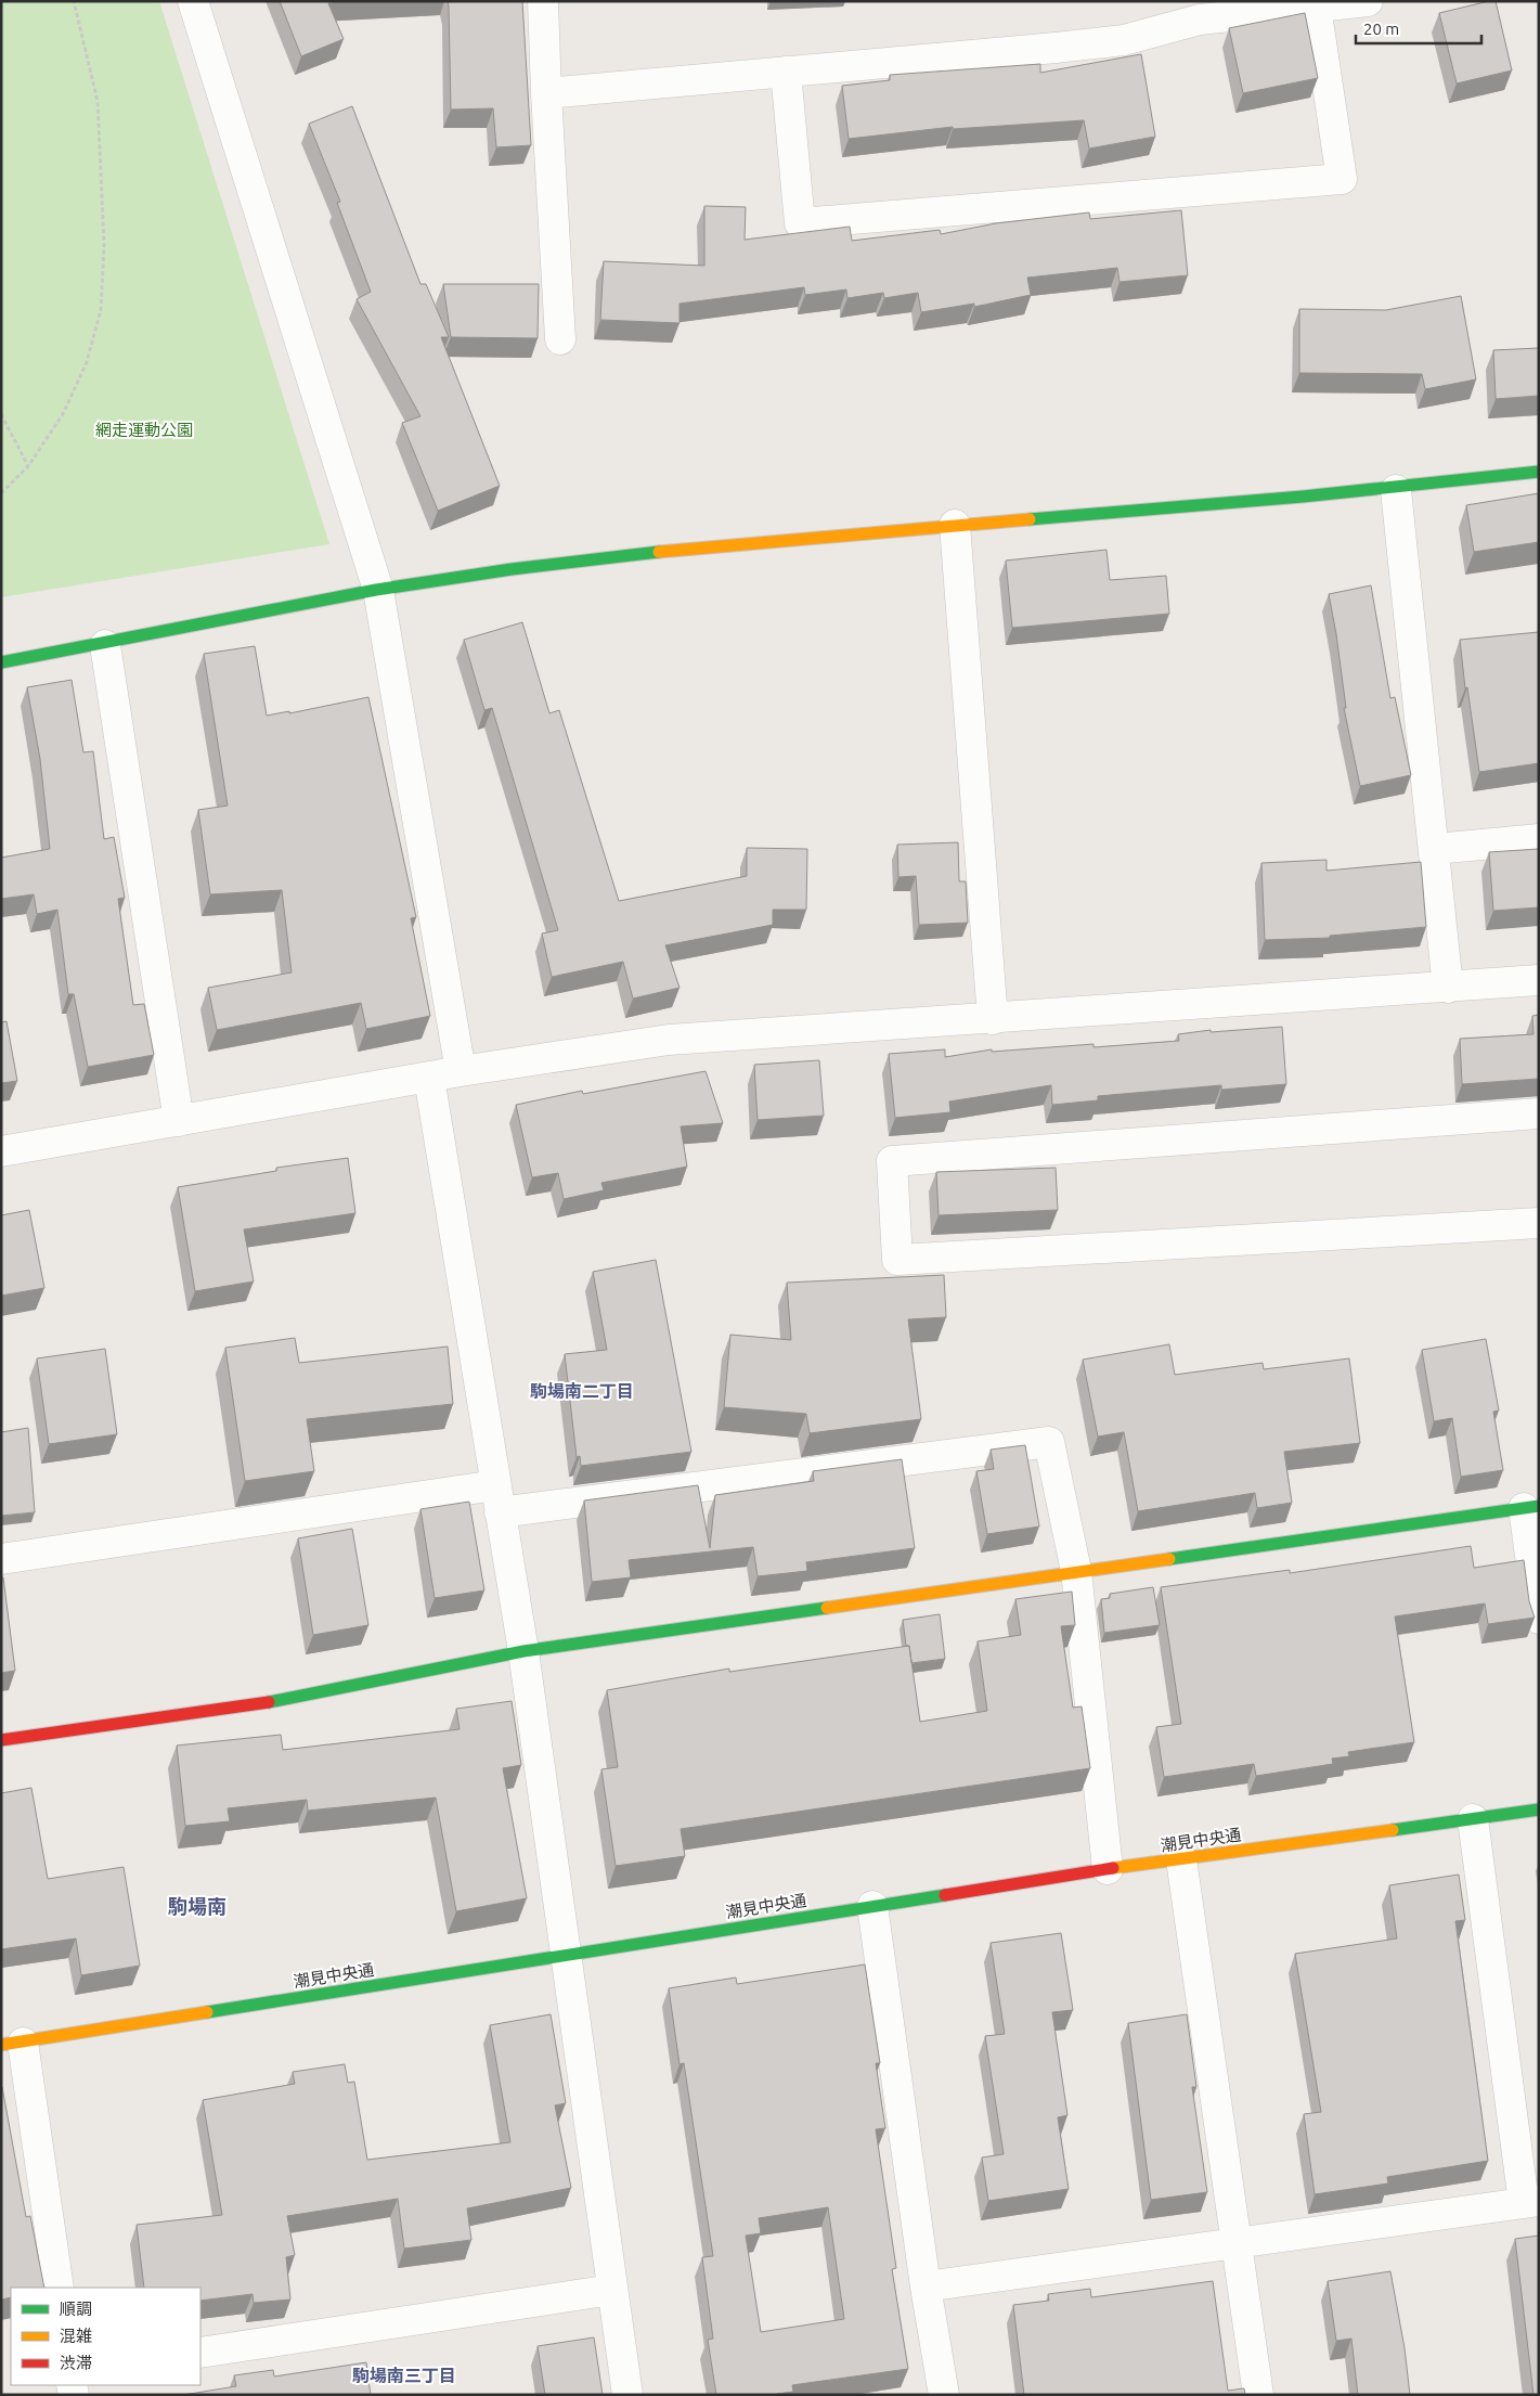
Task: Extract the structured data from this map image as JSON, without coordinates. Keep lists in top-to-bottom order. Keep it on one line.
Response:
{"streets":{"street":["潮見中央通"]},"districts":["駒場南二丁目","駒場南","駒場南三丁目"],"parks":["網走運動公園"],"legend":["順調","混雑","渋滞"],"scale_bar":"20 m"}
